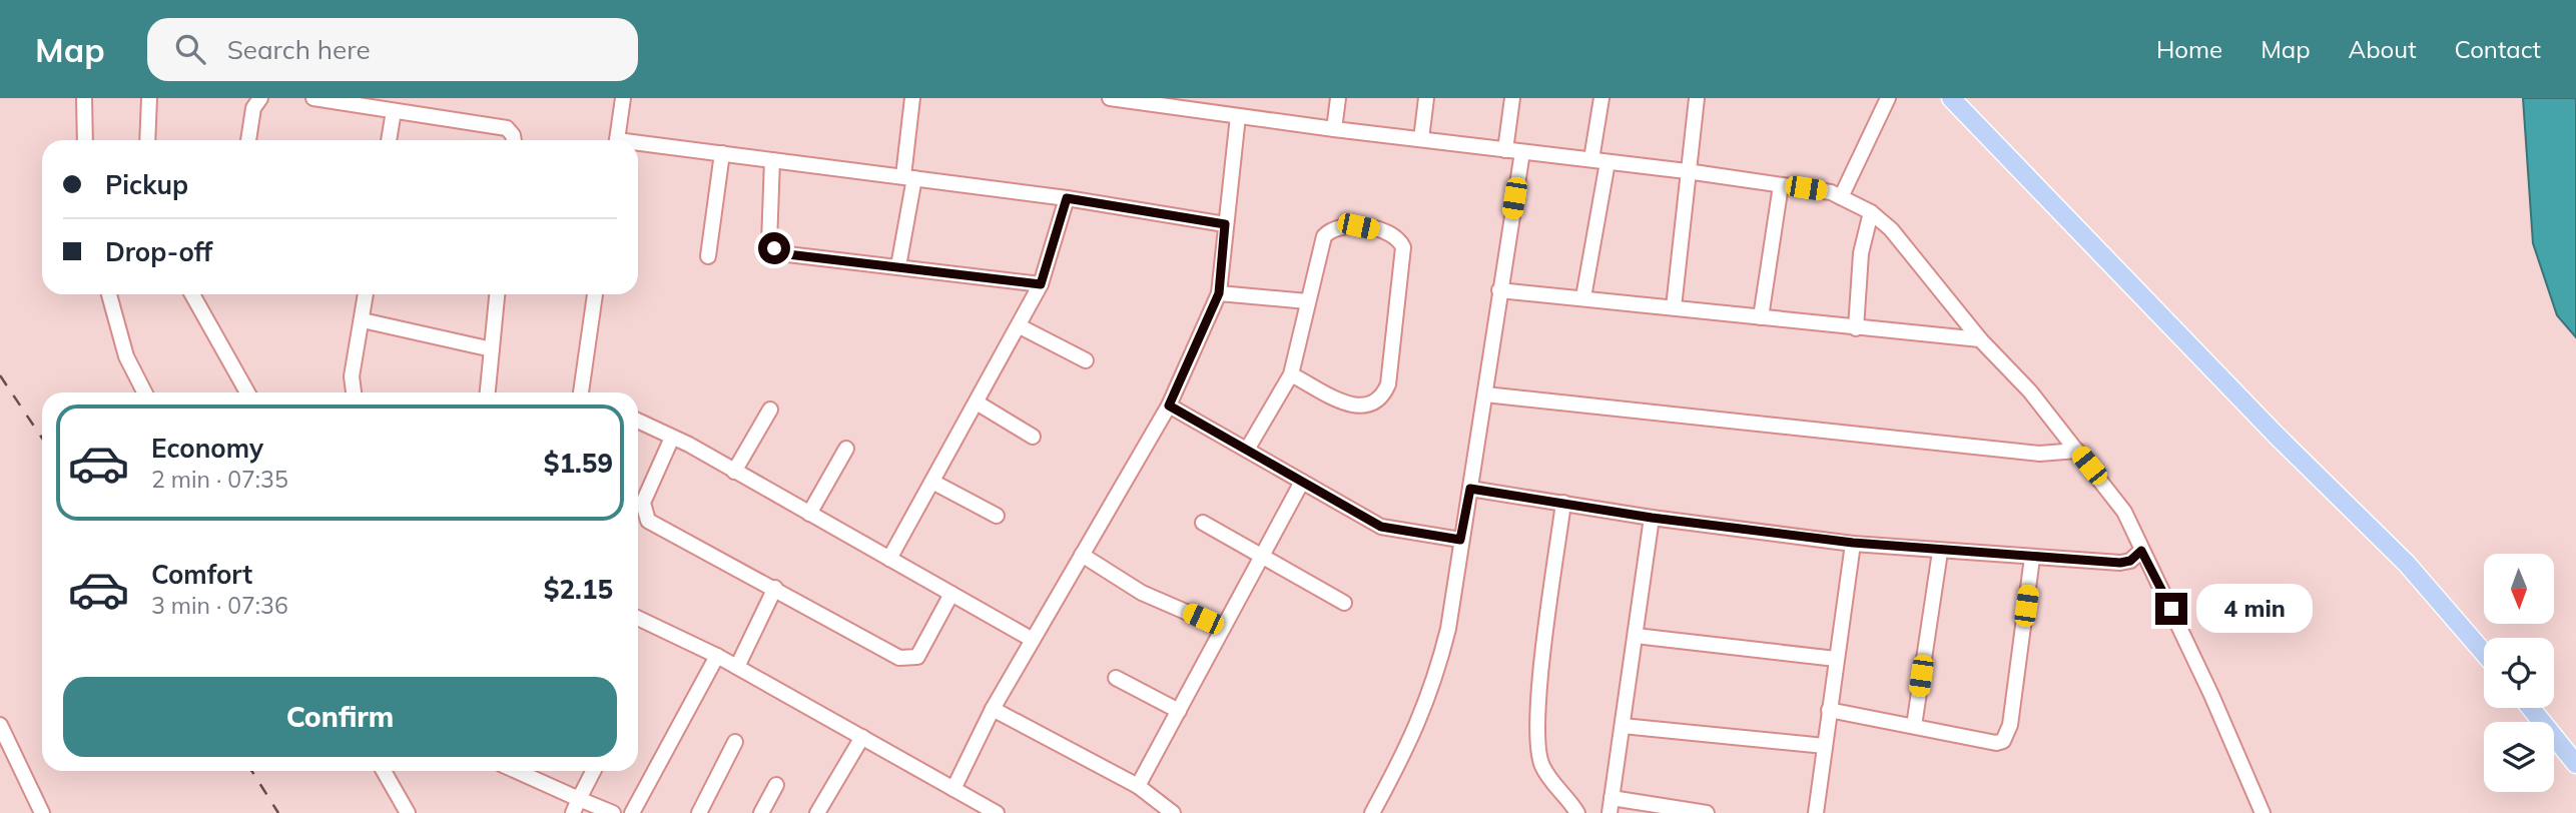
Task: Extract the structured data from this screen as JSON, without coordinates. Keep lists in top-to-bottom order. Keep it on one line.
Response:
{"north":"bottom","page":{"header":"Map","search":"Search here","nav":["Home","Map","About","Contact"],"banner":["Pickup","Drop-off"],"list":[{"name":"Economy","note":"2 min · 07:35","value":"$1.59"},{"name":"Comfort","note":"3 min · 07:36","value":"$2.15"}],"bubble":"4 min","buttons":"Confirm"}}
